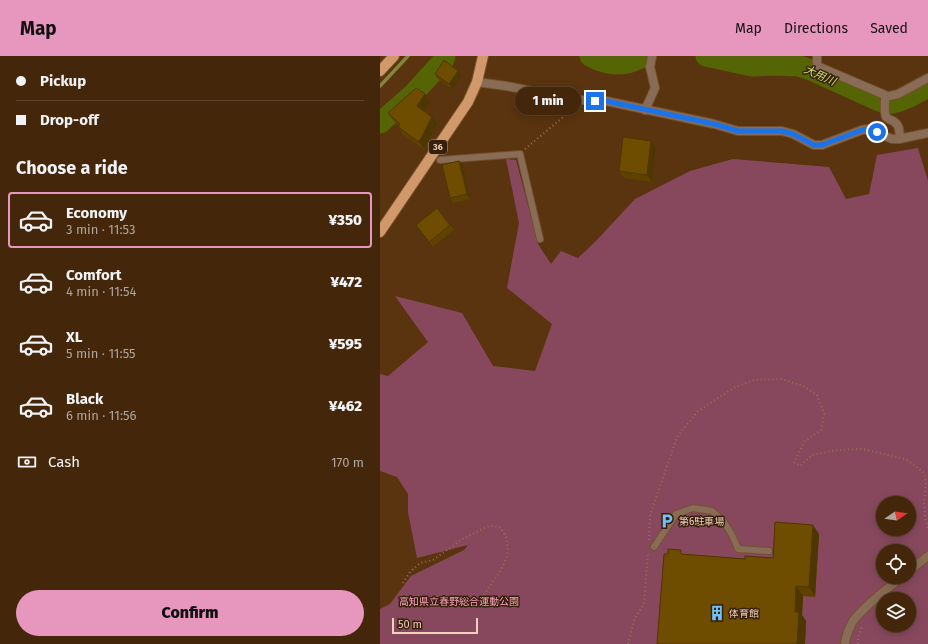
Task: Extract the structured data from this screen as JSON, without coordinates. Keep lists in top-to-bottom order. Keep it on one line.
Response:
{"streets":{"main road":["36"]},"water":["大用川"],"parks":["高知県立春野総合運動公園"],"places":{"parking":["第6駐車場"],"building":["体育館"]},"scale_bar":"50 m","north":"right","page":{"header":"Map","nav":["Map","Directions","Saved"],"banner":["Pickup","Drop-off"],"bubble":"1 min","heading":"Choose a ride","list":[{"name":"Economy","note":"3 min · 11:53","value":"¥350"},{"name":"Comfort","note":"4 min · 11:54","value":"¥472"},{"name":"XL","note":"5 min · 11:55","value":"¥595"},{"name":"Black","note":"6 min · 11:56","value":"¥462"}],"pay":["Cash","170 m"],"buttons":"Confirm","scale":"50 m"}}
